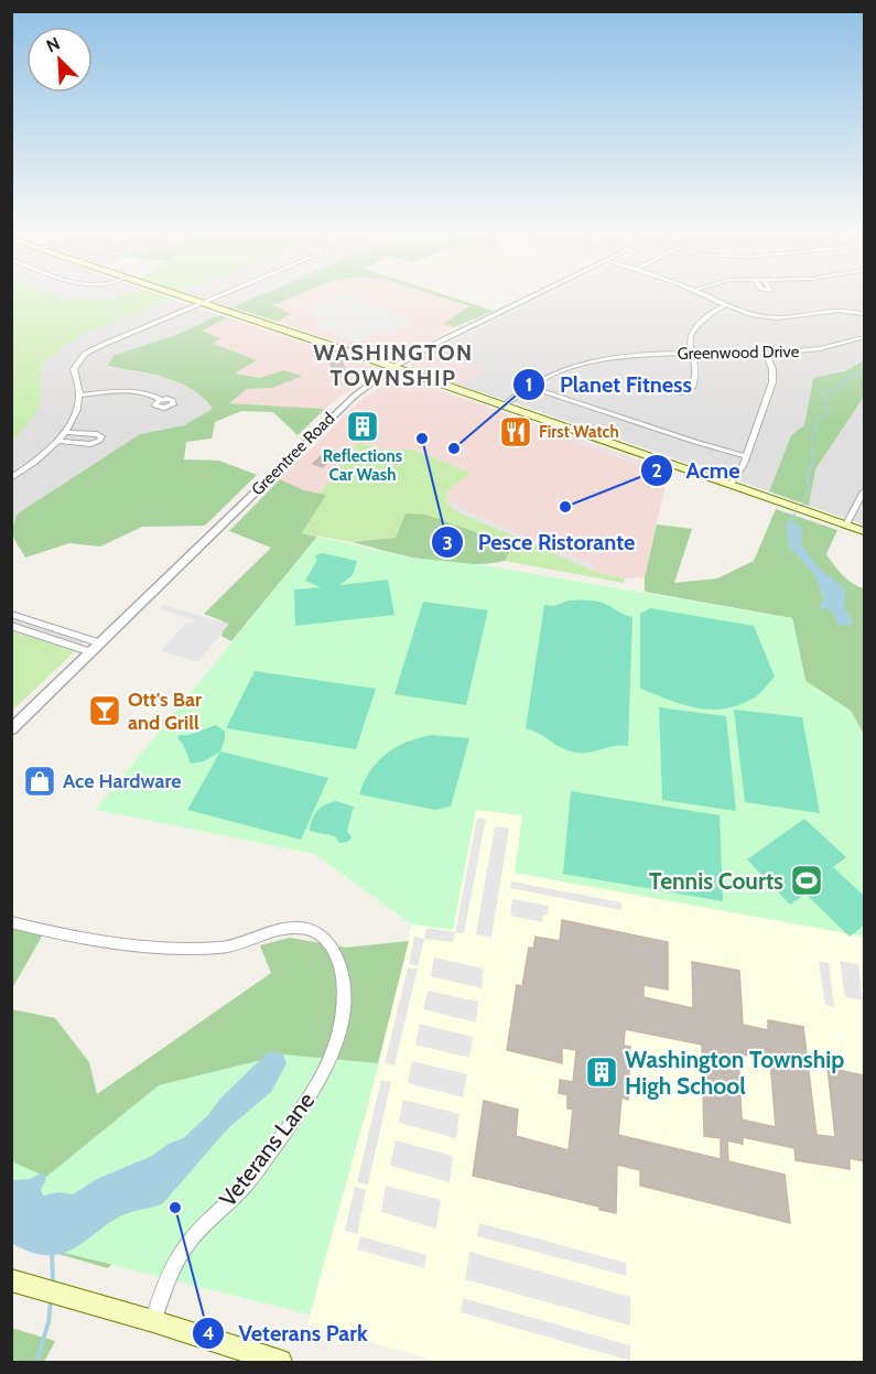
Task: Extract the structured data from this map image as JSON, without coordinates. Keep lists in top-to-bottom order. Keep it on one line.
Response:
{"streets":{"street":["Greenwood Drive","Greentree Road","Veterans Lane"]},"districts":["WASHINGTON TOWNSHIP"],"places":{"building":["Reflections Car Wash","Washington Township High School"],"restaurant":["First Watch"],"other":["Pesce Ristorante","Planet Fitness","Acme","Veterans Park"],"bar":["Ott's Bar and Grill"],"shop":["Ace Hardware"],"sports":["Tennis Courts"]},"north":"top left"}
